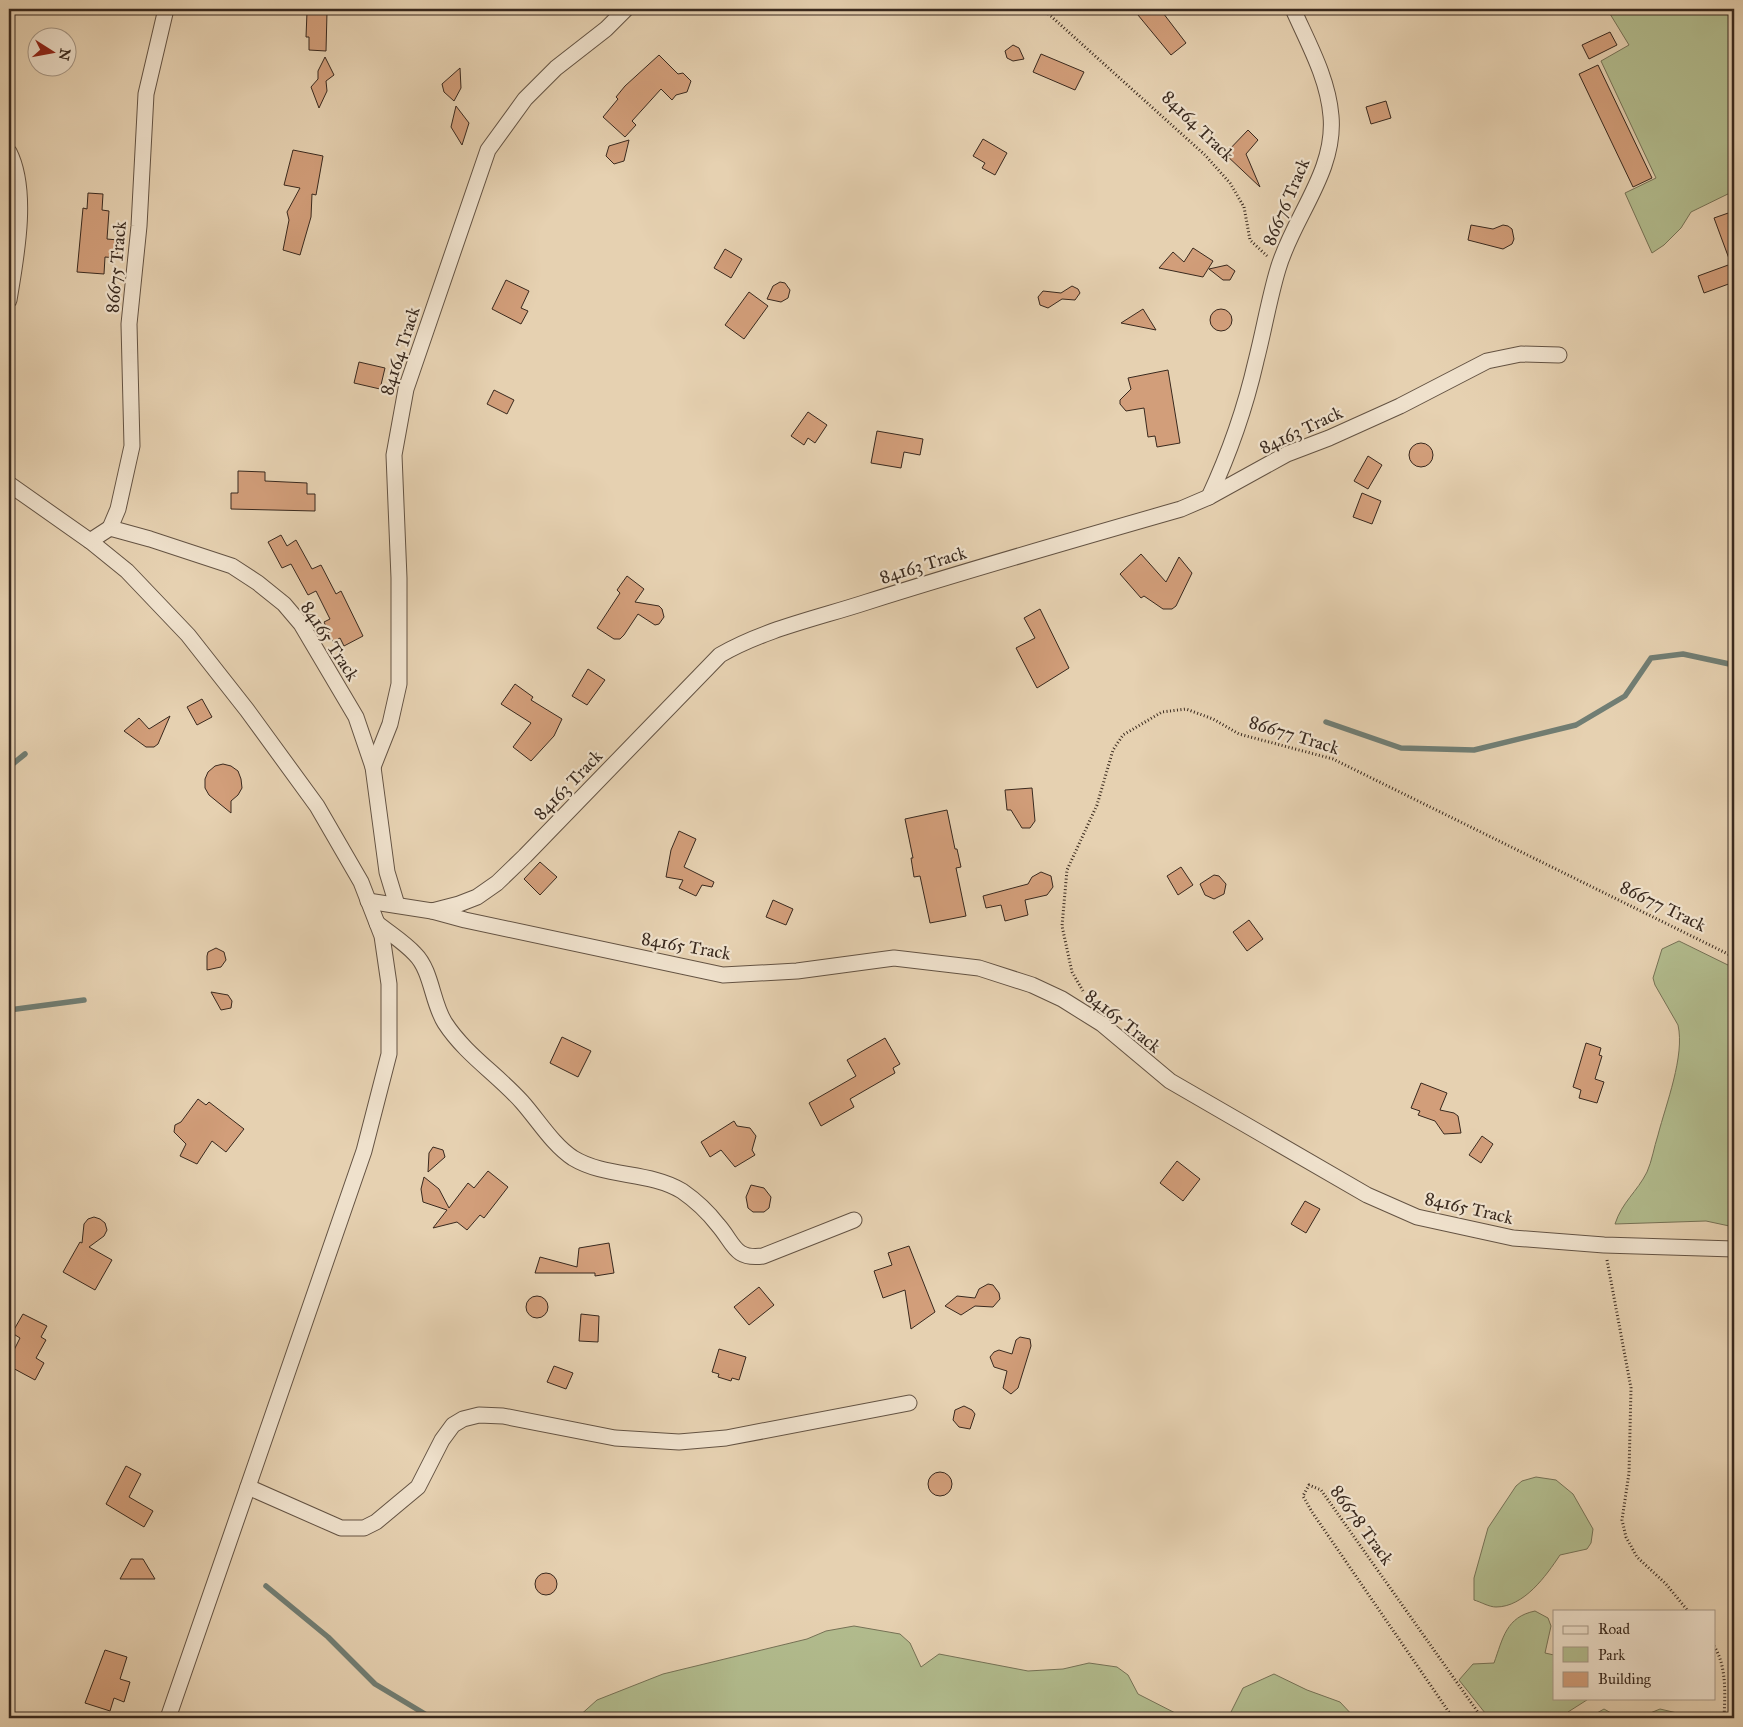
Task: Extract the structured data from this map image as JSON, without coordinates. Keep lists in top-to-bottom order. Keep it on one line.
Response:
{"streets":{"street":["84164 Track","86676 Track","86675 Track","84163 Track","84165 Track"],"path":["86677 Track","86678 Track"]},"crossings":[["84164 Track","86676 Track"],["84164 Track","84165 Track"],["86675 Track","84165 Track"],["84163 Track","84165 Track"]],"legend":["Road","Park","Building"],"north":"right"}
